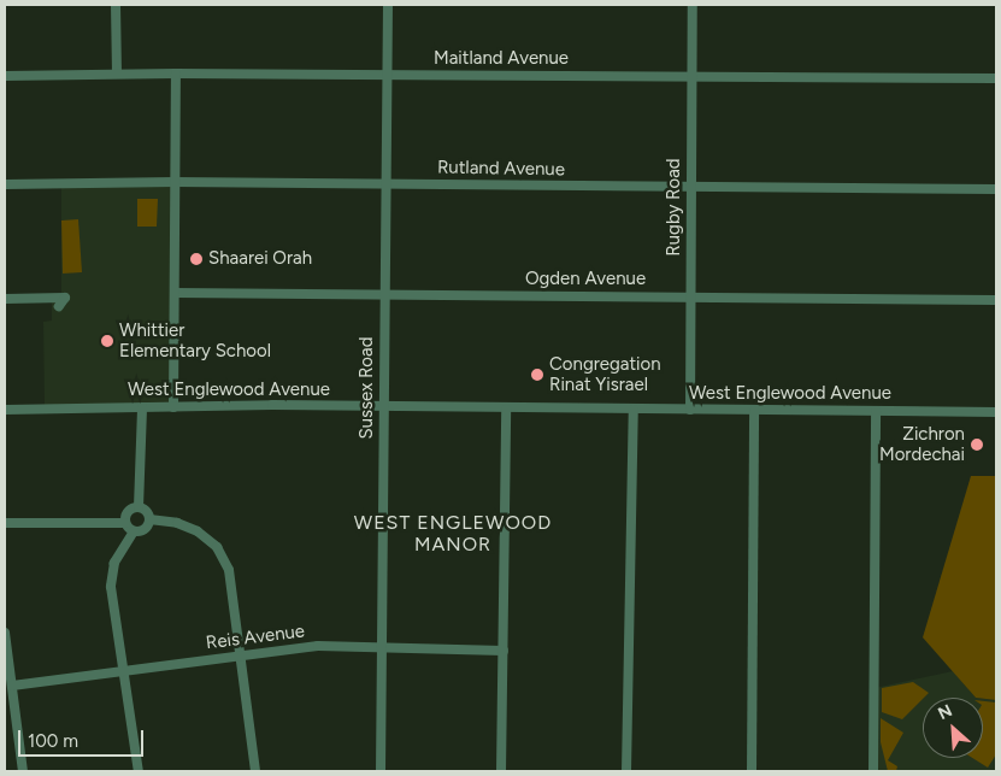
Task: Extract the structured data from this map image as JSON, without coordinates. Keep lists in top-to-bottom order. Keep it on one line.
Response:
{"streets":{"street":["Maitland Avenue","Rutland Avenue","Rugby Road","Ogden Avenue","Sussex Road","West Englewood Avenue","Reis Avenue"]},"crossings":[["Maitland Avenue","Rugby Road"],["Maitland Avenue","Sussex Road"],["Rutland Avenue","Rugby Road"],["Rutland Avenue","Sussex Road"],["Rugby Road","Ogden Avenue"],["Rugby Road","West Englewood Avenue"],["Ogden Avenue","Sussex Road"],["Sussex Road","West Englewood Avenue"],["Sussex Road","Reis Avenue"]],"districts":["WEST ENGLEWOOD MANOR"],"places":["Shaarei Orah","Whittier Elementary School","Congregation Rinat Yisrael","Zichron Mordechai"],"scale_bar":"100 m","north":"top left"}
